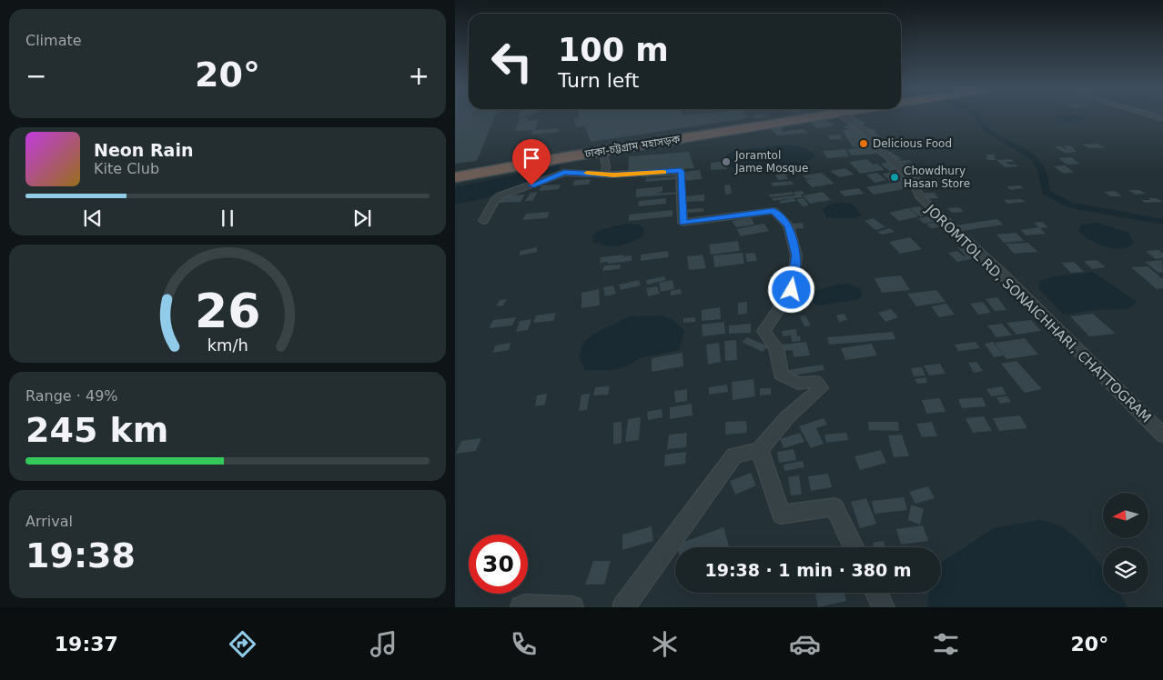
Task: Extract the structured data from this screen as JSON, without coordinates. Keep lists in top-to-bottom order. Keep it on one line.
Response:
{"streets":{"highway":["ঢাকা-চট্টগ্রাম মহাসড়ক"],"street":["JOROMTOL RD, SONAICHHARI, CHATTOGRAM"]},"places":["Delicious Food","Joramtol Jame Mosque","Chowdhury Hasan Store"],"north":"left","page":{"tile":["Climate",["Range · 49%","245 km"],["Arrival","19:38"]],"turn":["100 m","Turn left"],"heat":["−","20°","+"],"song":["Neon Rain","Kite Club"],"limit":"30","trip":"19:38 · 1 min · 380 m","tabs":["19:37","20°"],"gauge":["26","km/h"]}}
